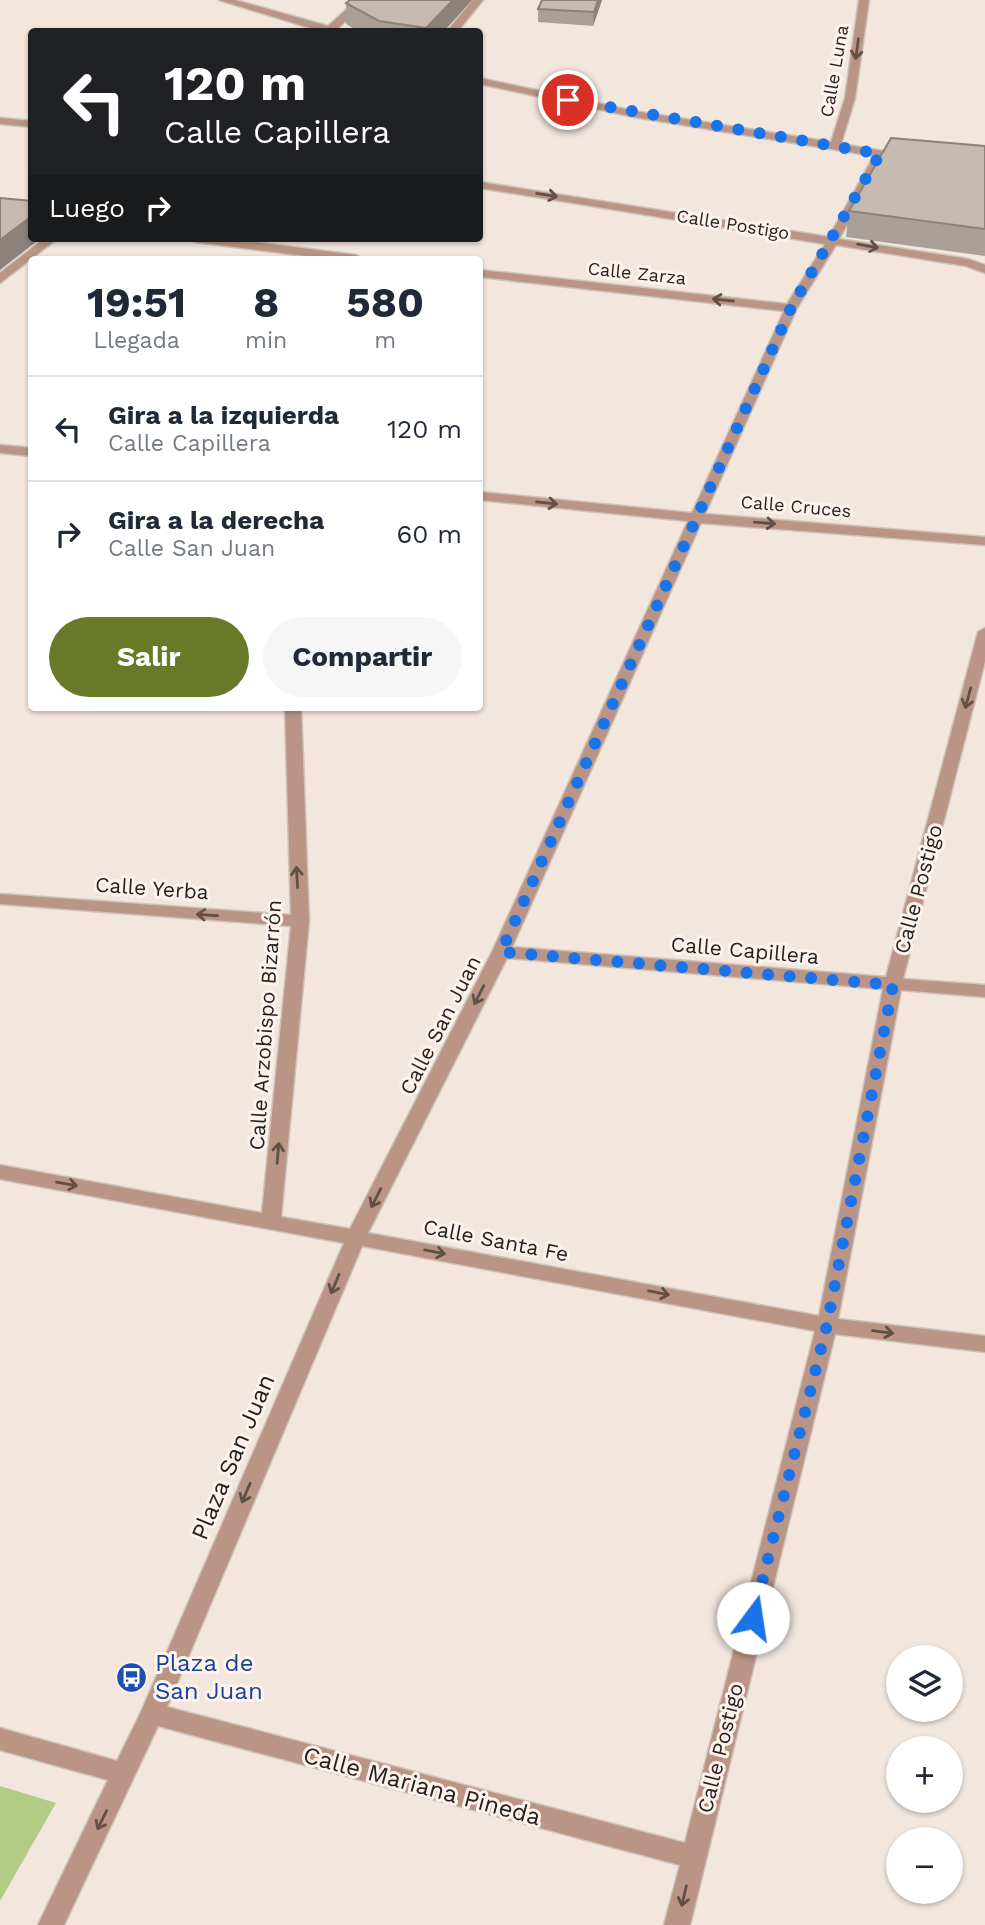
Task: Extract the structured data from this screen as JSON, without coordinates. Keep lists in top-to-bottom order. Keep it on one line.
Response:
{"streets":{"street":["Calle Luna","Calle Postigo","Calle Zarza","Calle Cruces","Calle Yerba","Calle Capillera","Calle Arzobispo Bizarrón","Calle San Juan","Calle Santa Fe","Plaza San Juan","Calle Mariana Pineda"]},"crossings":[["Calle Postigo","Calle Capillera"],["Calle Postigo","Calle Santa Fe"],["Calle Postigo","Calle Mariana Pineda"],["Calle Zarza","Calle San Juan"],["Calle Cruces","Calle San Juan"],["Calle Yerba","Calle Arzobispo Bizarrón"],["Calle Capillera","Calle San Juan"],["Calle Arzobispo Bizarrón","Calle Santa Fe"],["Calle San Juan","Calle Santa Fe"],["Calle San Juan","Plaza San Juan"],["Calle Santa Fe","Plaza San Juan"],["Plaza San Juan","Calle Mariana Pineda"]],"one_way":["Calle Luna","Calle Zarza","Calle Cruces","Calle Yerba","Calle Arzobispo Bizarrón","Calle Santa Fe","Plaza San Juan"],"places":{"bus stop":["Plaza de San Juan"]},"page":{"turn":["120 m","Calle Capillera"],"then":"Luego","eta":["19:51","Llegada","8","min","580","m"],"list":[{"name":"Gira a la izquierda","note":"Calle Capillera","value":"120 m"},{"name":"Gira a la derecha","note":"Calle San Juan","value":"60 m"}],"buttons":["Salir","Compartir"],"map_buttons":["+","−"]}}
